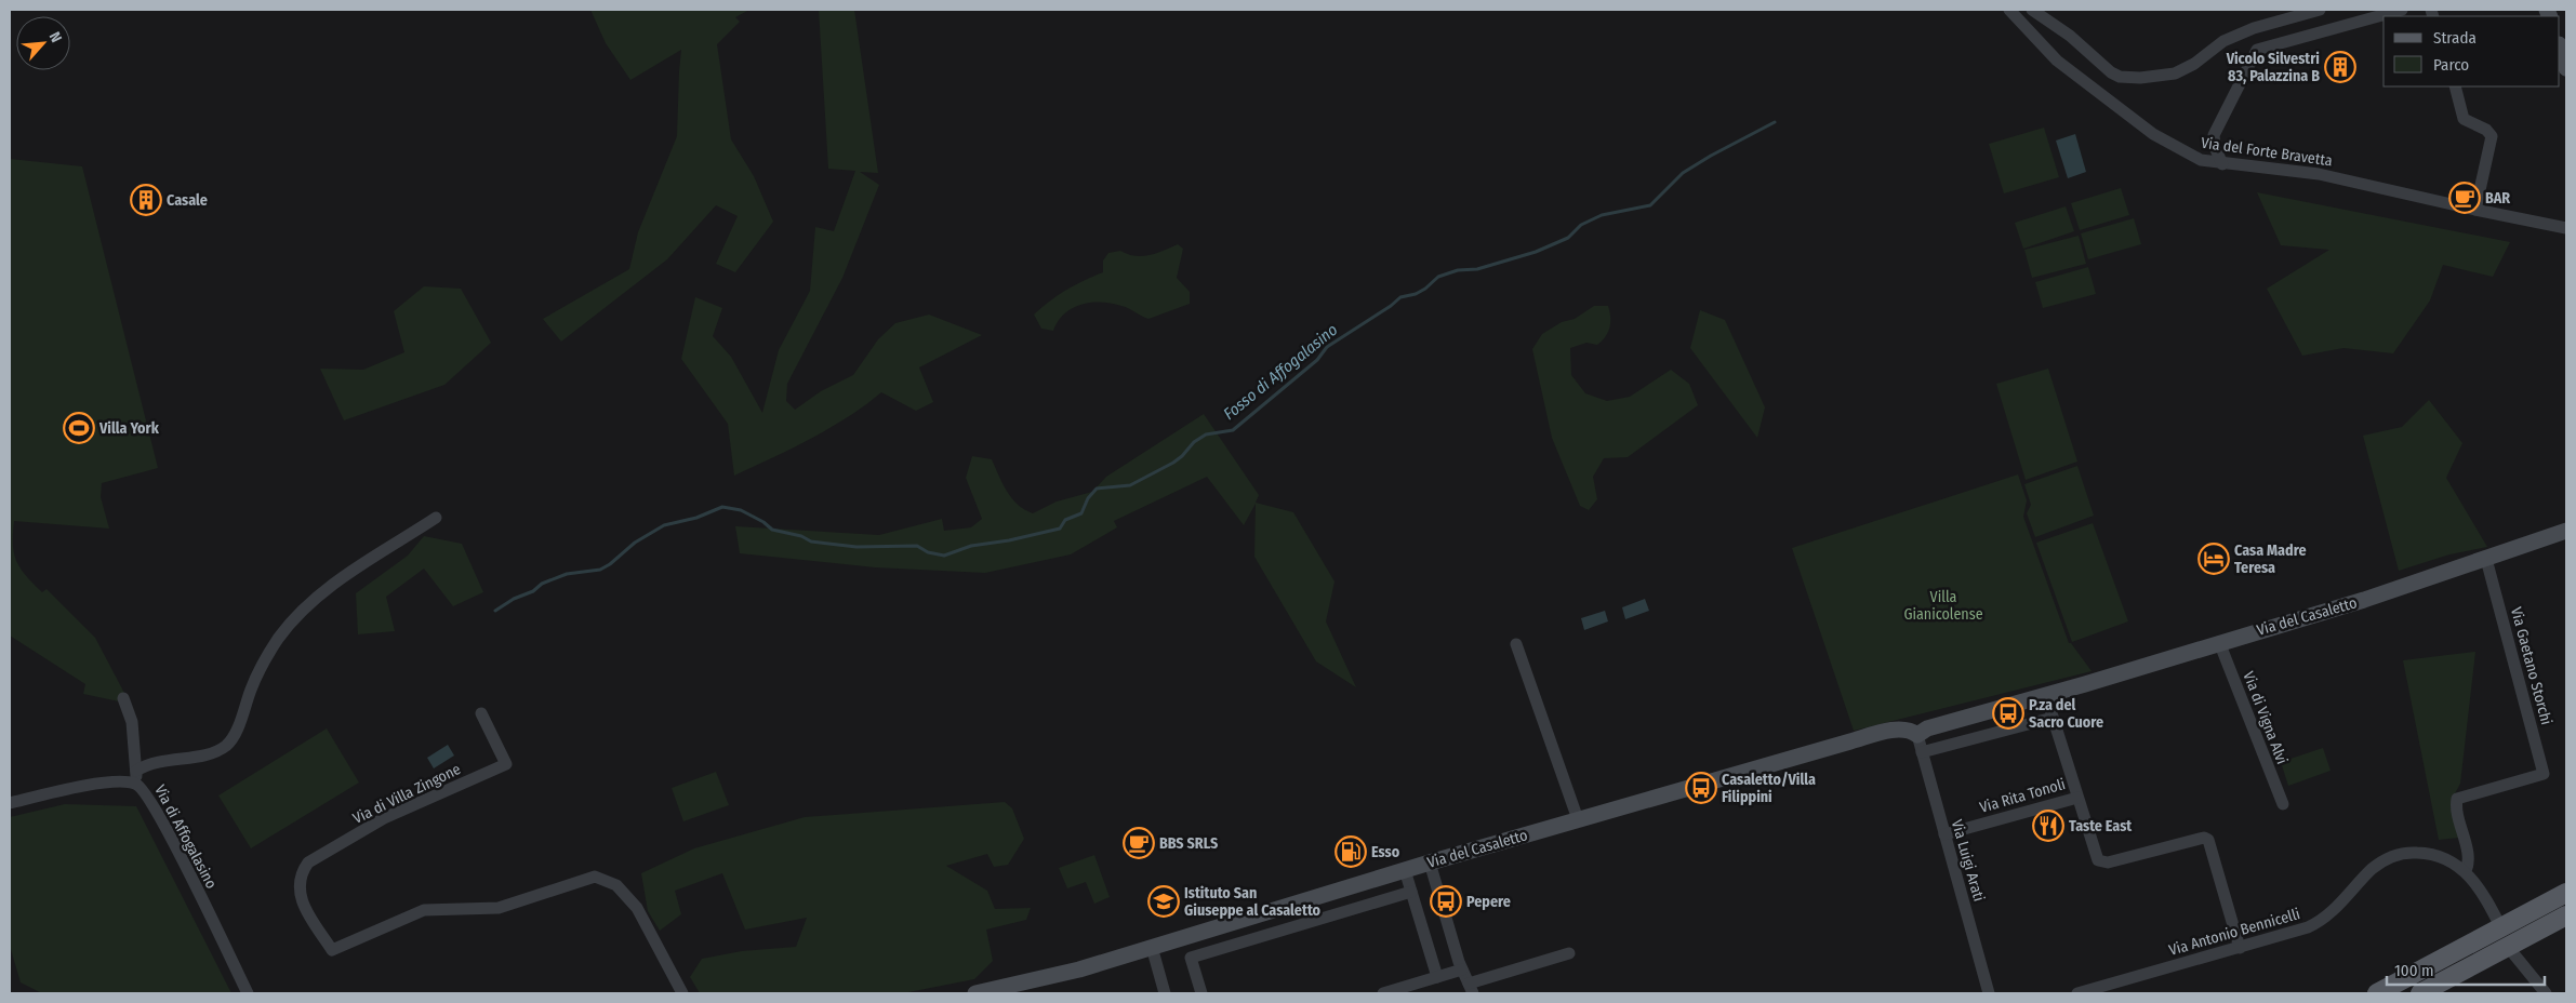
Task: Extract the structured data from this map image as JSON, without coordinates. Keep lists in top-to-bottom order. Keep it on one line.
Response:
{"streets":{"street":["Via del Forte Bravetta","Via del Casaletto","Via Gaetano Storchi","Via di Vigna Alvi","Via di Villa Zingone","Via Rita Tonoli","Via di Affogalasino","Via Luigi Arati","Via Antonio Bennicelli"]},"crossings":[["Via del Casaletto","Via di Vigna Alvi"],["Via del Casaletto","Via Luigi Arati"],["Via Gaetano Storchi","Via Antonio Bennicelli"],["Via Rita Tonoli","Via Luigi Arati"]],"water":["Fosso di Affogalasino"],"parks":["Villa Gianicolense"],"places":{"building":["Vicolo Silvestri 83, Palazzina B","Casale"],"cafe":["BAR","BBS SRLS"],"sports":["Villa York"],"hotel":["Casa Madre Teresa"],"bus stop":["P.za del Sacro Cuore","Casaletto/Villa Filippini","Pepere"],"restaurant":["Taste East"],"fuel station":["Esso"],"school or university":["Istituto San Giuseppe al Casaletto"]},"legend":["Strada","Parco"],"scale_bar":"100 m","north":"top right"}
